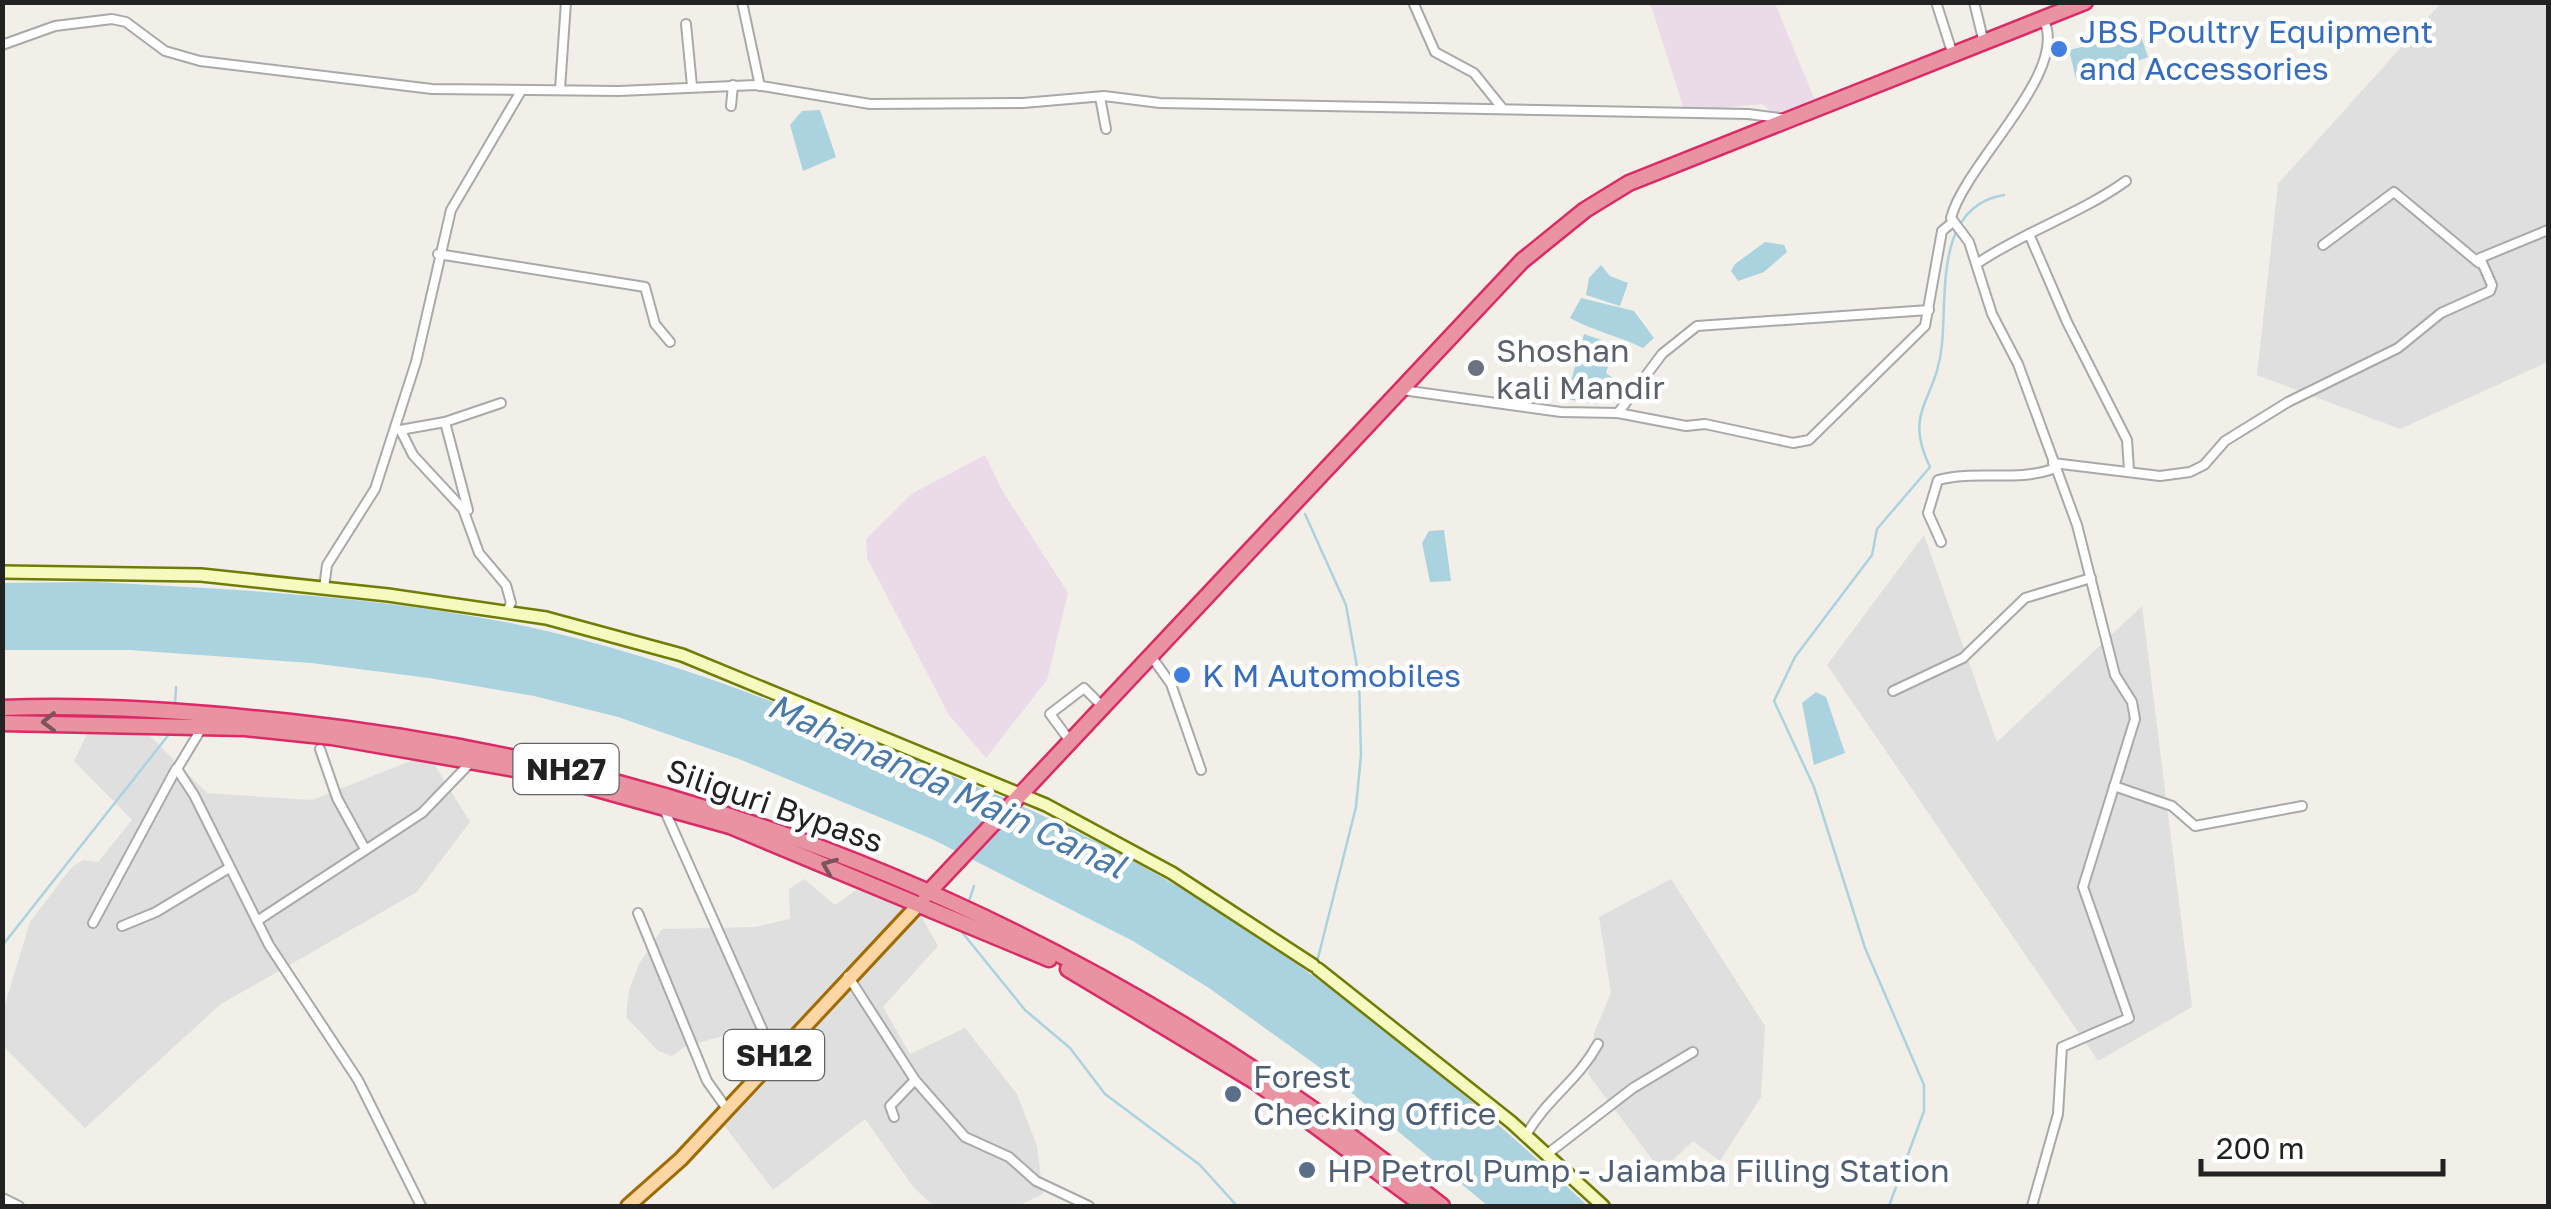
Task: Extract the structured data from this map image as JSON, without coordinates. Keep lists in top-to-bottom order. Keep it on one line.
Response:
{"streets":{"highway":["NH27","Siliguri Bypass"],"main road":["SH12"]},"crossings":[["NH27","Siliguri Bypass"],["NH27","SH12"]],"water":["Mahananda Main Canal"],"places":["JBS Poultry Equipment and Accessories","Shoshan kali Mandir","K M Automobiles","Forest Checking Office","HP Petrol Pump - Jaiamba Filling Station"],"scale_bar":"200 m"}
